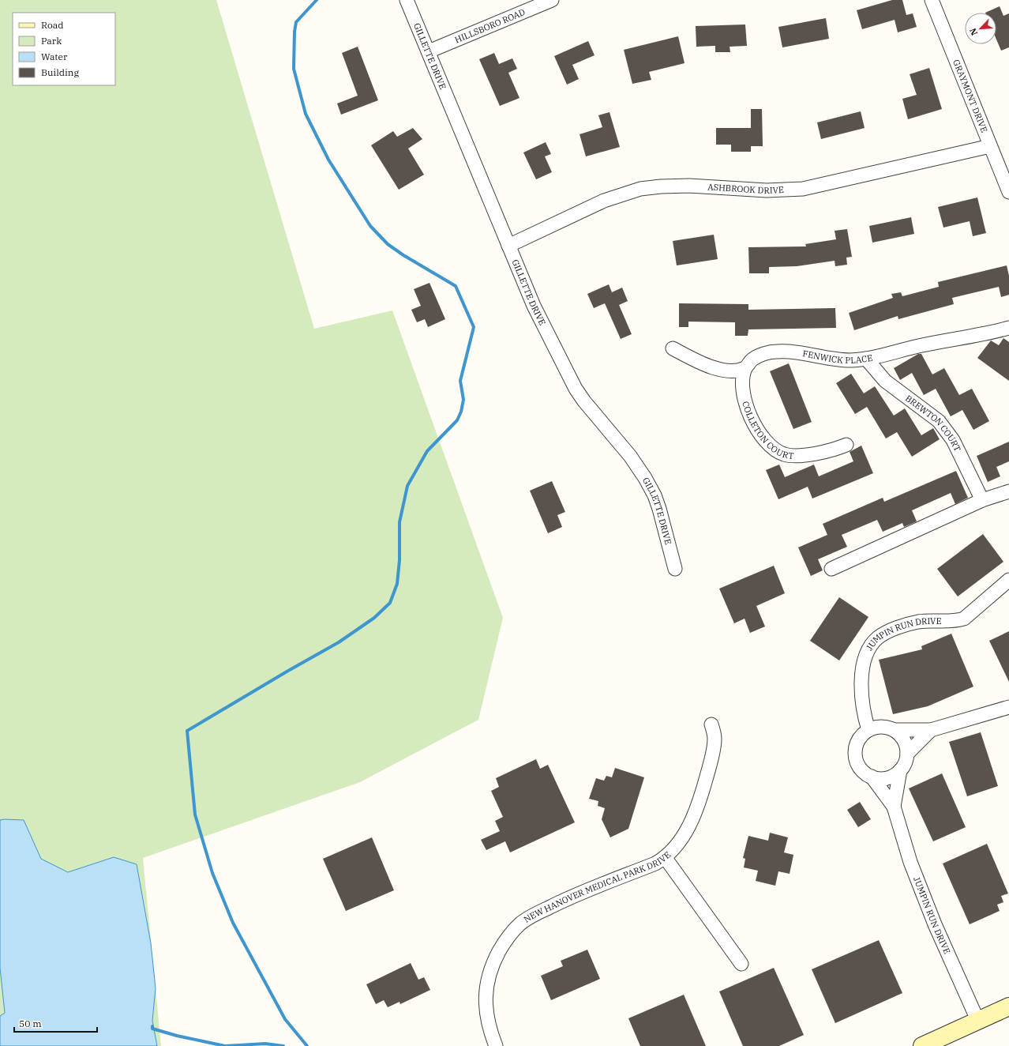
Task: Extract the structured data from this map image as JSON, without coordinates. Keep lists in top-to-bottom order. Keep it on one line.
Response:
{"streets":{"street":["HILLSBORO ROAD","GILLETTE DRIVE","GRAYMONT DRIVE","ASHBROOK DRIVE","FENWICK PLACE","BREWTON COURT","COLLETON COURT","JUMPIN RUN DRIVE","NEW HANOVER MEDICAL PARK DRIVE"]},"crossings":[["HILLSBORO ROAD","GILLETTE DRIVE"],["GILLETTE DRIVE","ASHBROOK DRIVE"],["GRAYMONT DRIVE","ASHBROOK DRIVE"],["FENWICK PLACE","BREWTON COURT"],["FENWICK PLACE","COLLETON COURT"]],"legend":["Road","Park","Water","Building"],"scale_bar":"50 m","north":"bottom left"}
